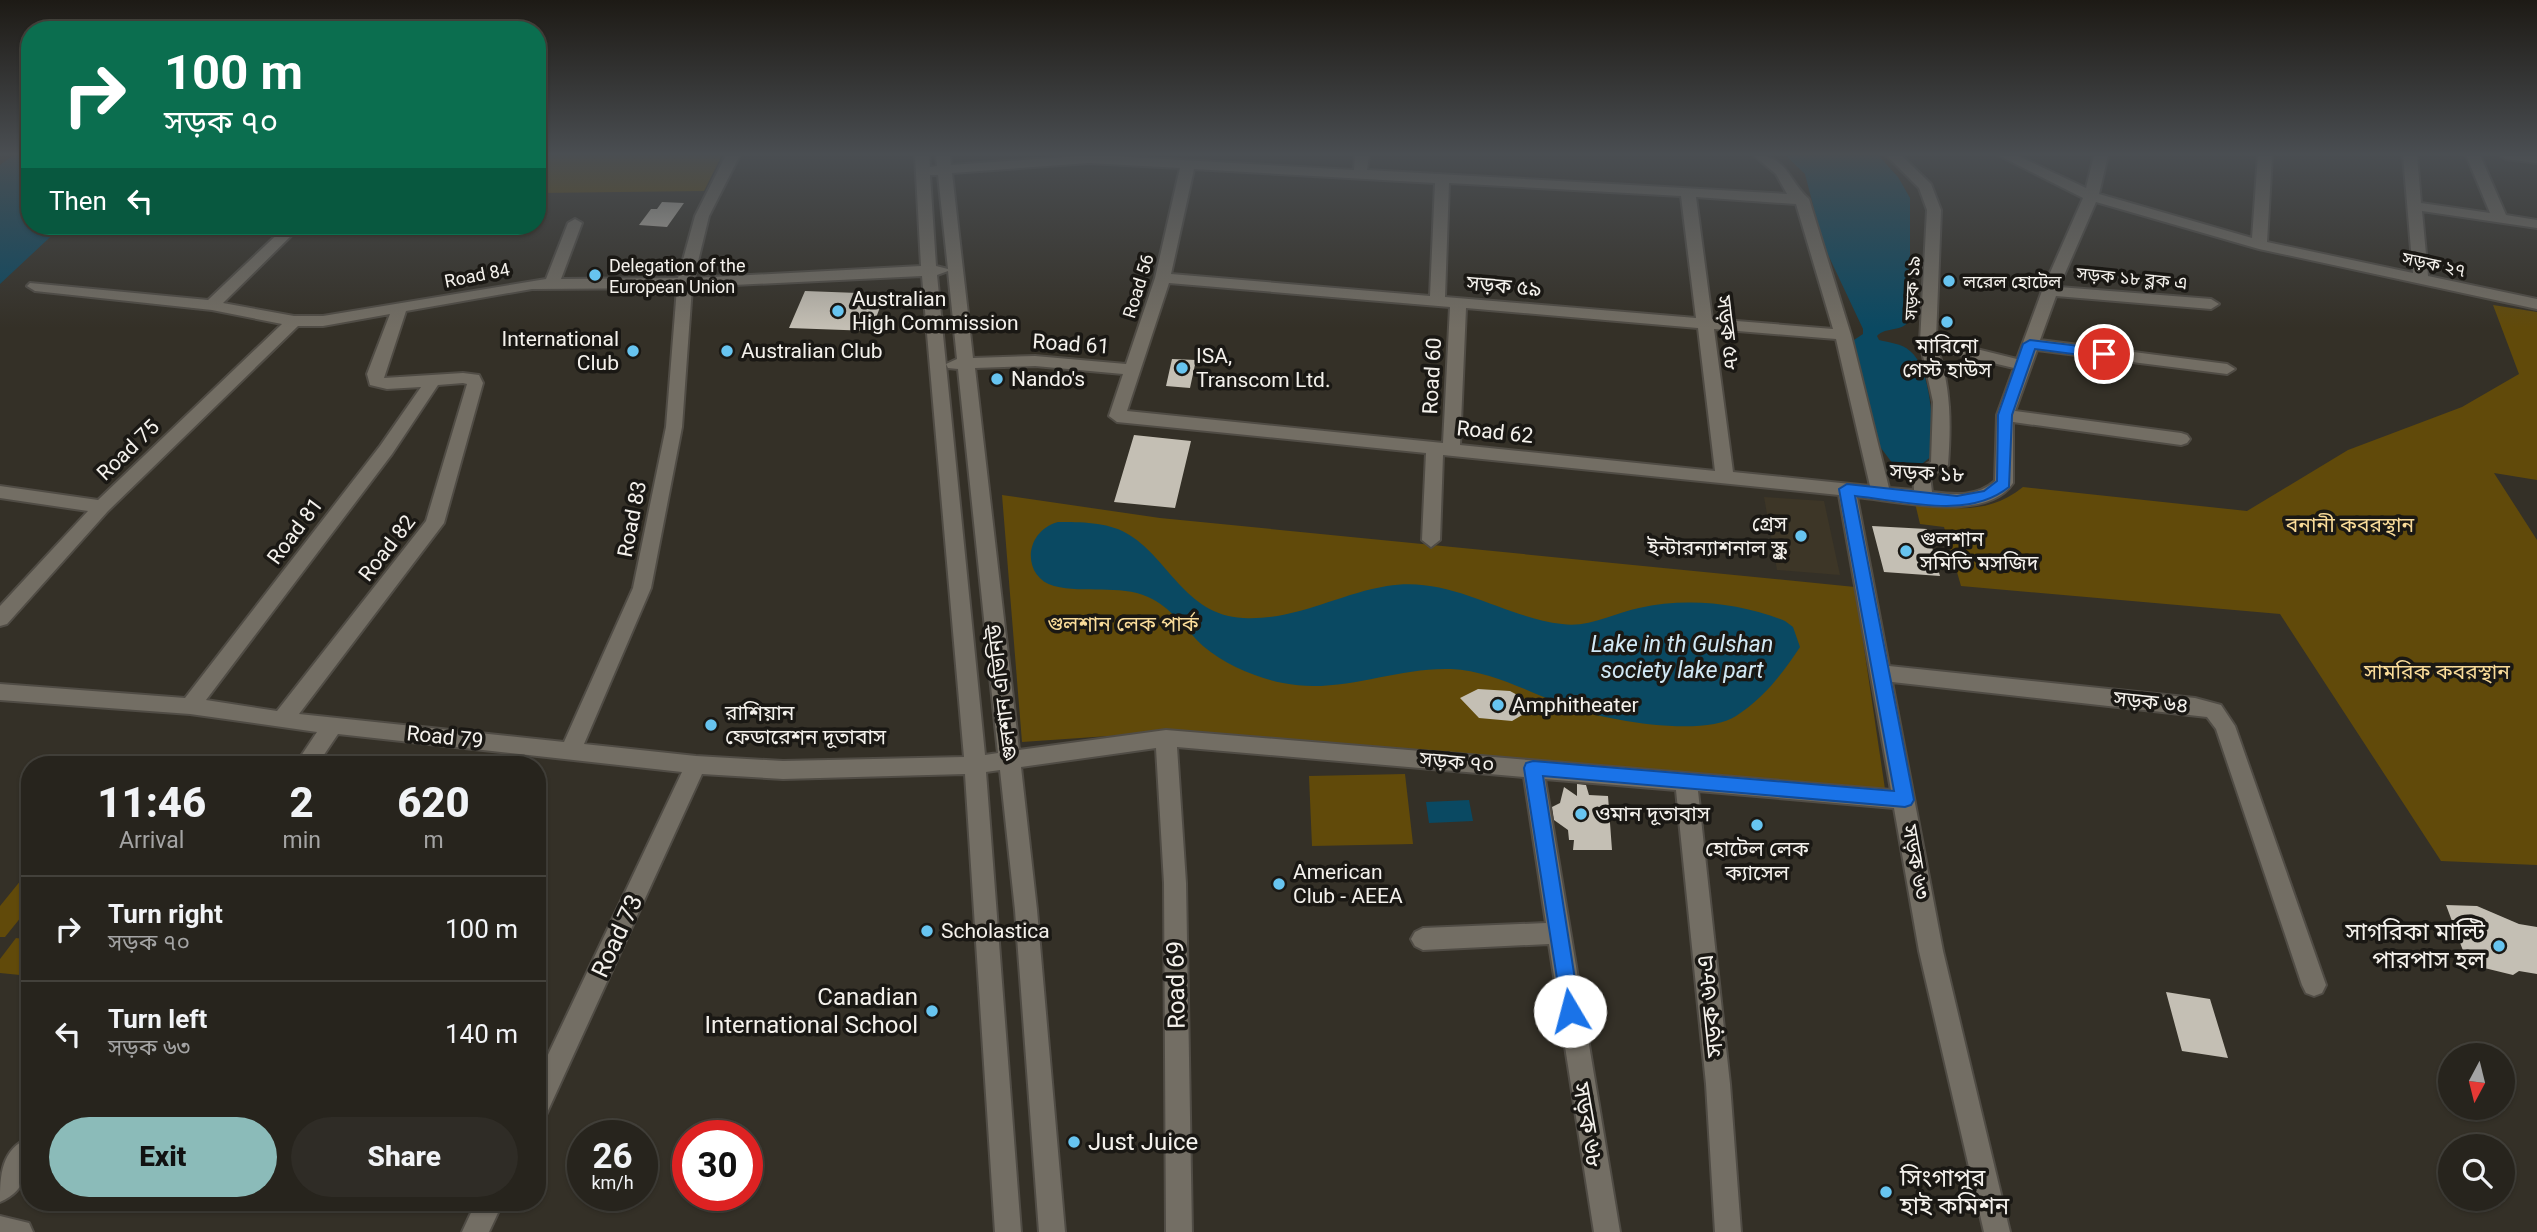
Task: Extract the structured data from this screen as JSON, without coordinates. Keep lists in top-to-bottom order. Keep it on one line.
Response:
{"streets":{"street":["সড়ক ২৭","Road 84","সড়ক ১৮ ব্লক এ","Road 56","সড়ক ৫৯","সড়ক ১৯","সড়ক ৫৮","Road 61","Road 60","Road 62","Road 75","সড়ক ১৮","Road 83","Road 81","Road 82","গুলশান এভিনিউ","সড়ক ৬৪","Road 79","সড়ক ৭০","সড়ক ৬৩","Road 73","Road 69","সড়ক ৬৮এ","সড়ক ৬৮"]},"crossings":[["Road 84","Road 75"],["Road 84","Road 83"],["Road 84","গুলশান এভিনিউ"],["সড়ক ১৮ ব্লক এ","সড়ক ১৮"],["Road 56","সড়ক ৫৯"],["Road 56","Road 61"],["Road 56","Road 62"],["সড়ক ৫৯","সড়ক ৫৮"],["সড়ক ৫৯","Road 60"],["সড়ক ১৯","সড়ক ১৮"],["সড়ক ৫৮","Road 62"],["Road 61","গুলশান এভিনিউ"],["Road 60","Road 62"],["Road 62","সড়ক ১৮"],["Road 62","সড়ক ৬৩"],["Road 83","Road 79"],["Road 81","Road 82"],["Road 81","Road 79"],["Road 82","Road 79"],["গুলশান এভিনিউ","Road 79"],["গুলশান এভিনিউ","সড়ক ৭০"],["সড়ক ৬৪","সড়ক ৬৩"],["Road 79","সড়ক ৭০"],["Road 79","Road 73"],["সড়ক ৭০","সড়ক ৬৩"],["সড়ক ৭০","Road 69"],["সড়ক ৭০","সড়ক ৬৮এ"],["সড়ক ৭০","সড়ক ৬৮"]],"water":["Lake in th Gulshan society lake part"],"parks":["বনানী কবরস্থান","গুলশান লেক পার্ক","সামরিক কবরস্থান"],"places":["Delegation of the European Union","লরেল হোটেল","Australian High Commission","মারিনো গেস্ট হাউস","International Club","Australian Club","ISA, Transcom Ltd.","Nando's","গ্রেস ইন্টারন্যাশনাল স্কুল","গুলশান সমিতি মসজিদ","Amphitheater","রাশিয়ান ফেডারেশন দূতাবাস","ওমান দূতাবাস","হোটেল লেক ক্যাসেল","American Club - AEEA","Scholastica","সাগরিকা মাল্টি পারপাস হল","Canadian International School","Just Juice","সিংগাপুর হাই কমিশন"],"north":"bottom","page":{"turn":["100 m","সড়ক ৭০"],"then":"Then","eta":["11:46","Arrival","2","min","620","m"],"list":[{"name":"Turn right","note":"সড়ক ৭০","value":"100 m"},{"name":"Turn left","note":"সড়ক ৬৩","value":"140 m"}],"buttons":["Exit","Share"],"speed":"26 km/h","limit":"30"}}
